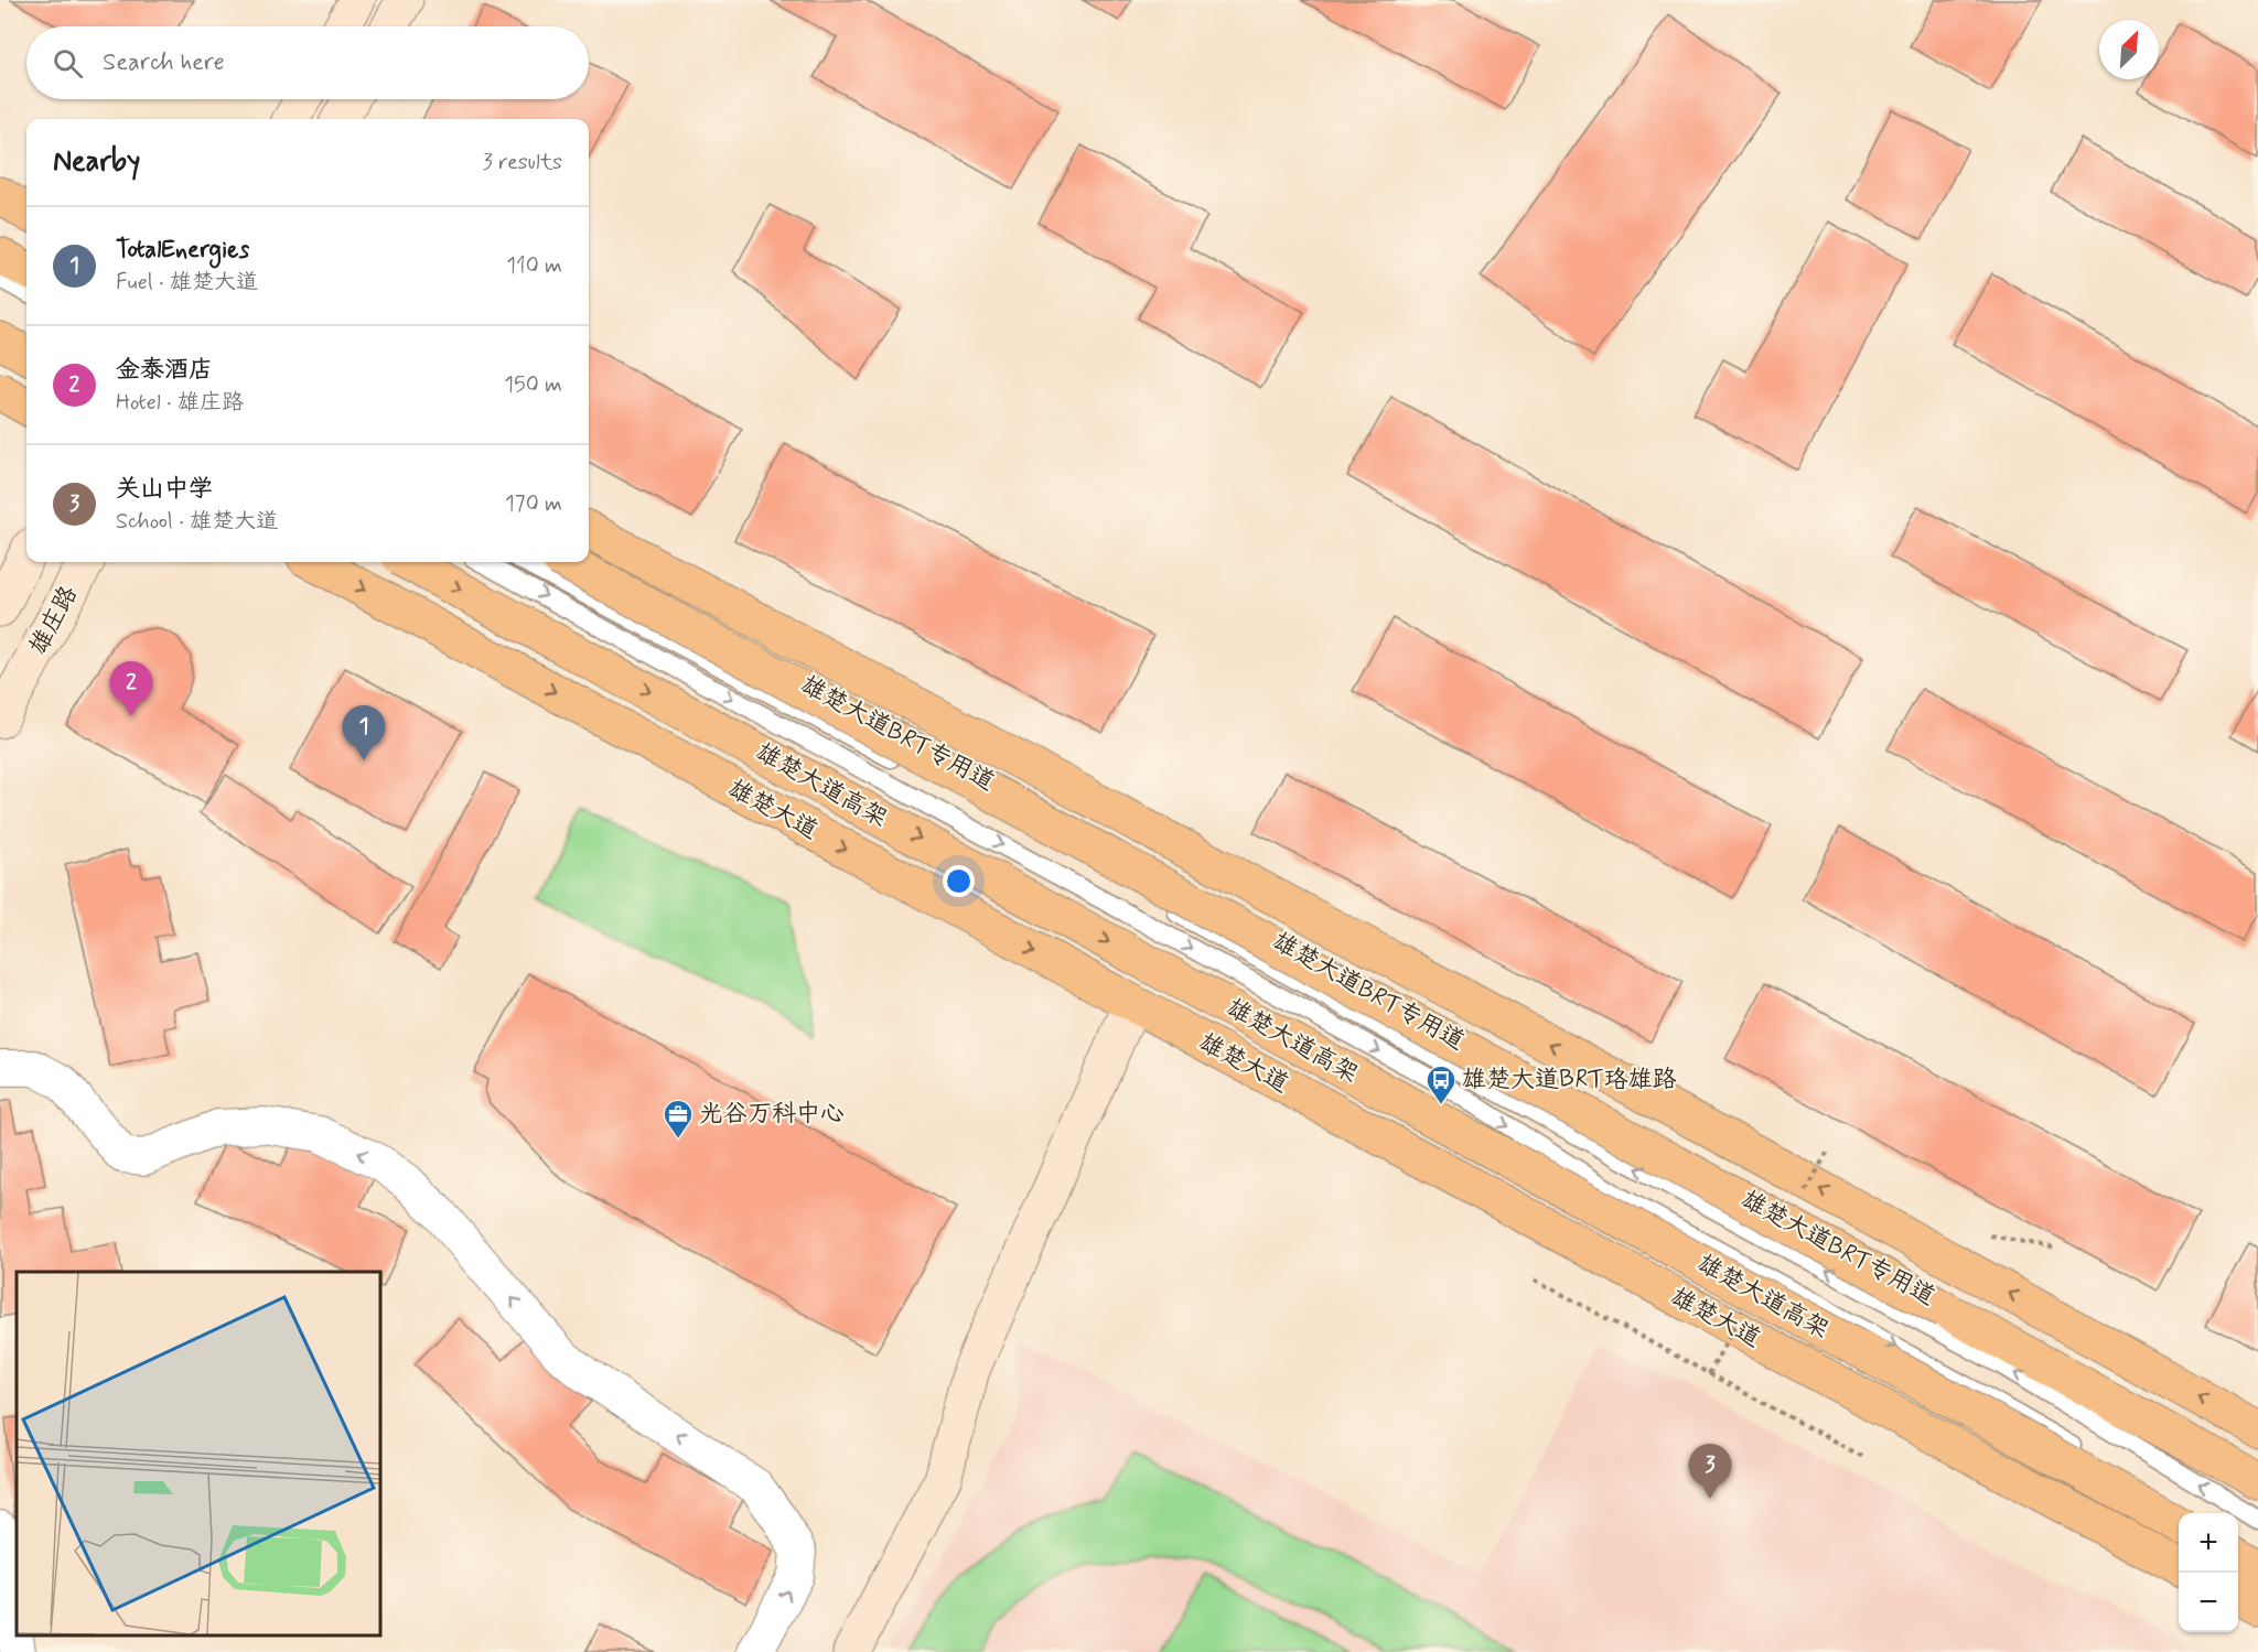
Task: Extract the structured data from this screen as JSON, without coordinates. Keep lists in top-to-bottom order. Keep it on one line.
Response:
{"streets":{"main road":["雄楚大道高架","雄楚大道"],"street":["雄庄路"],"lane":["雄楚大道BRT专用道"]},"places":{"bus stop":["雄楚大道BRT珞雄路"],"office":["光谷万科中心"]},"north":"top right","page":{"search":"Search here","heading":["Nearby","3 results"],"list":[{"mark":"1","name":"TotalEnergies","note":"Fuel · 雄楚大道","value":"110 m"},{"mark":"2","name":"金泰酒店","note":"Hotel · 雄庄路","value":"150 m"},{"mark":"3","name":"关山中学","note":"School · 雄楚大道","value":"170 m"}],"pins":["2","1","3"],"map_buttons":["+","−"]}}
